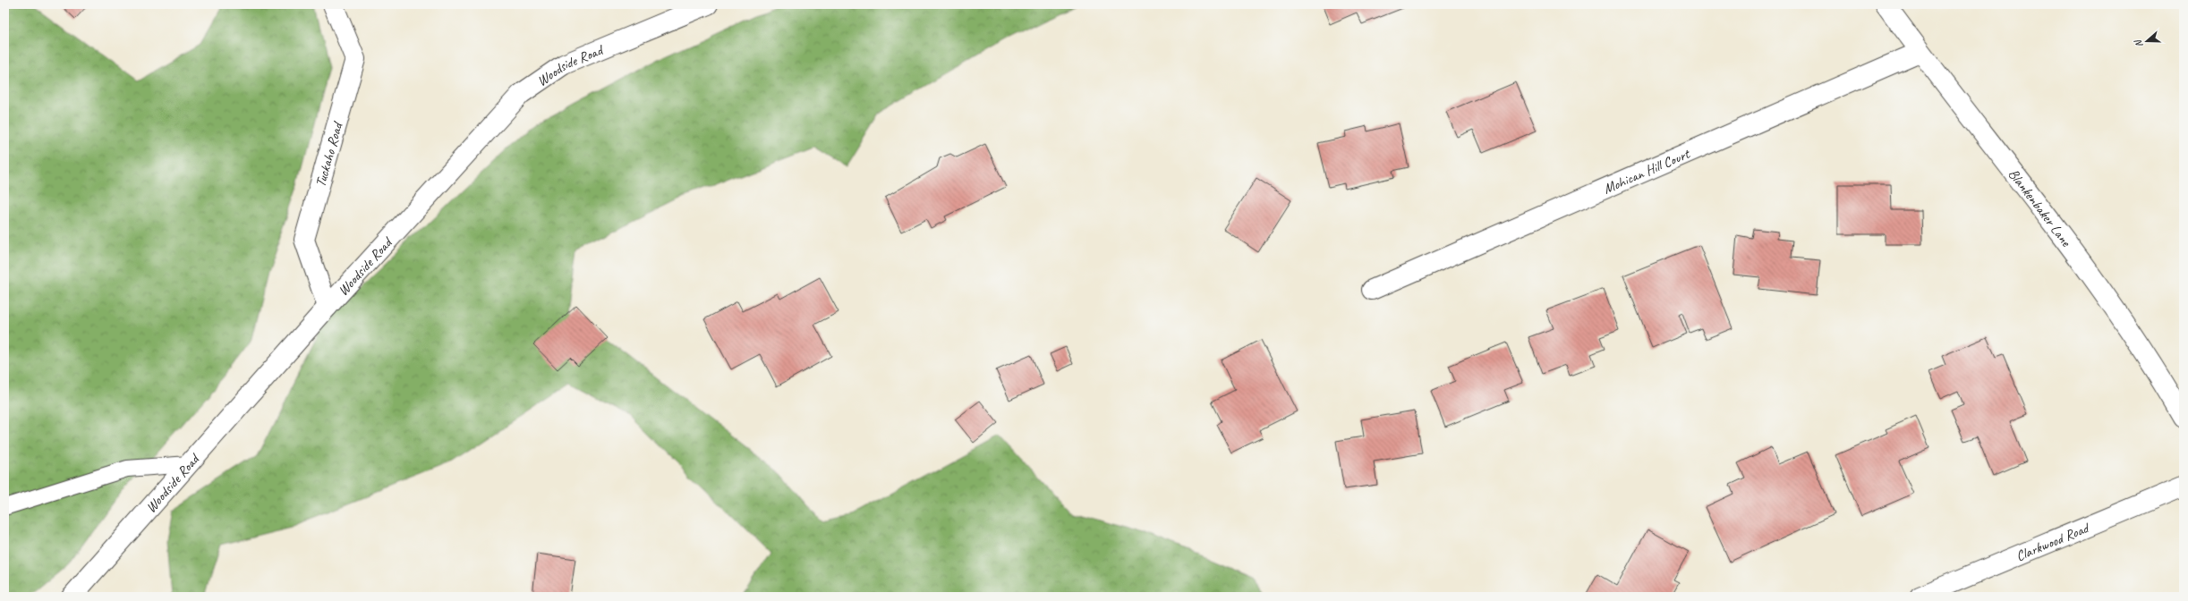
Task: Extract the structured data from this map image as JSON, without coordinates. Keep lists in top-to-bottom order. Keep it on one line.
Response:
{"streets":{"street":["Woodside Road","Tuckaho Road","Mohican Hill Court","Blankenbaker Lane","Clarkwood Road"]},"crossings":[["Woodside Road","Tuckaho Road"],["Mohican Hill Court","Blankenbaker Lane"]],"north":"left"}
